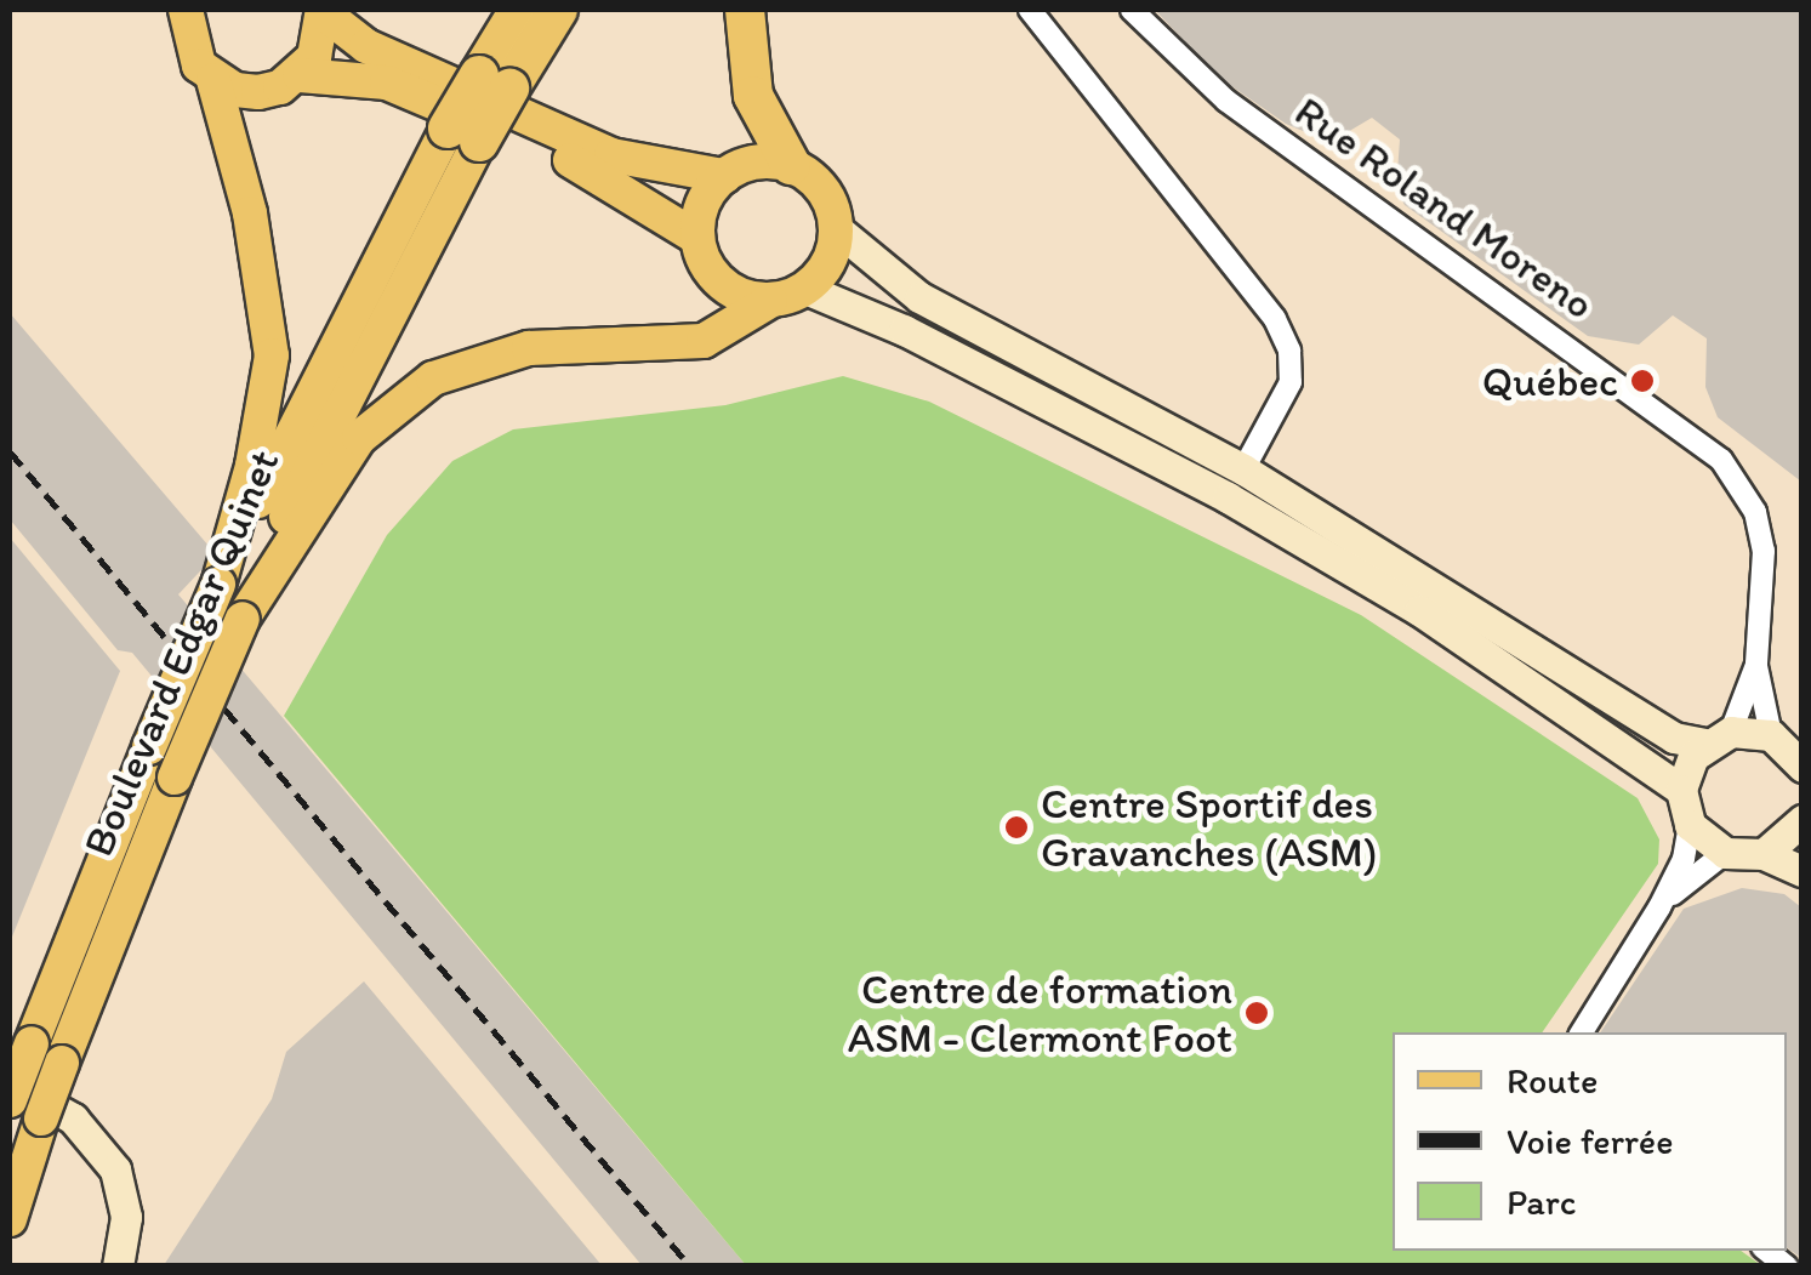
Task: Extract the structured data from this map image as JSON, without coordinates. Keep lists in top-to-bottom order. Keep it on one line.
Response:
{"streets":{"main road":["Boulevard Edgar Quinet"],"street":["Rue Roland Moreno"]},"places":["Québec","Centre Sportif des Gravanches (ASM)","Centre de formation ASM - Clermont Foot"],"legend":["Route","Voie ferrée","Parc"]}
